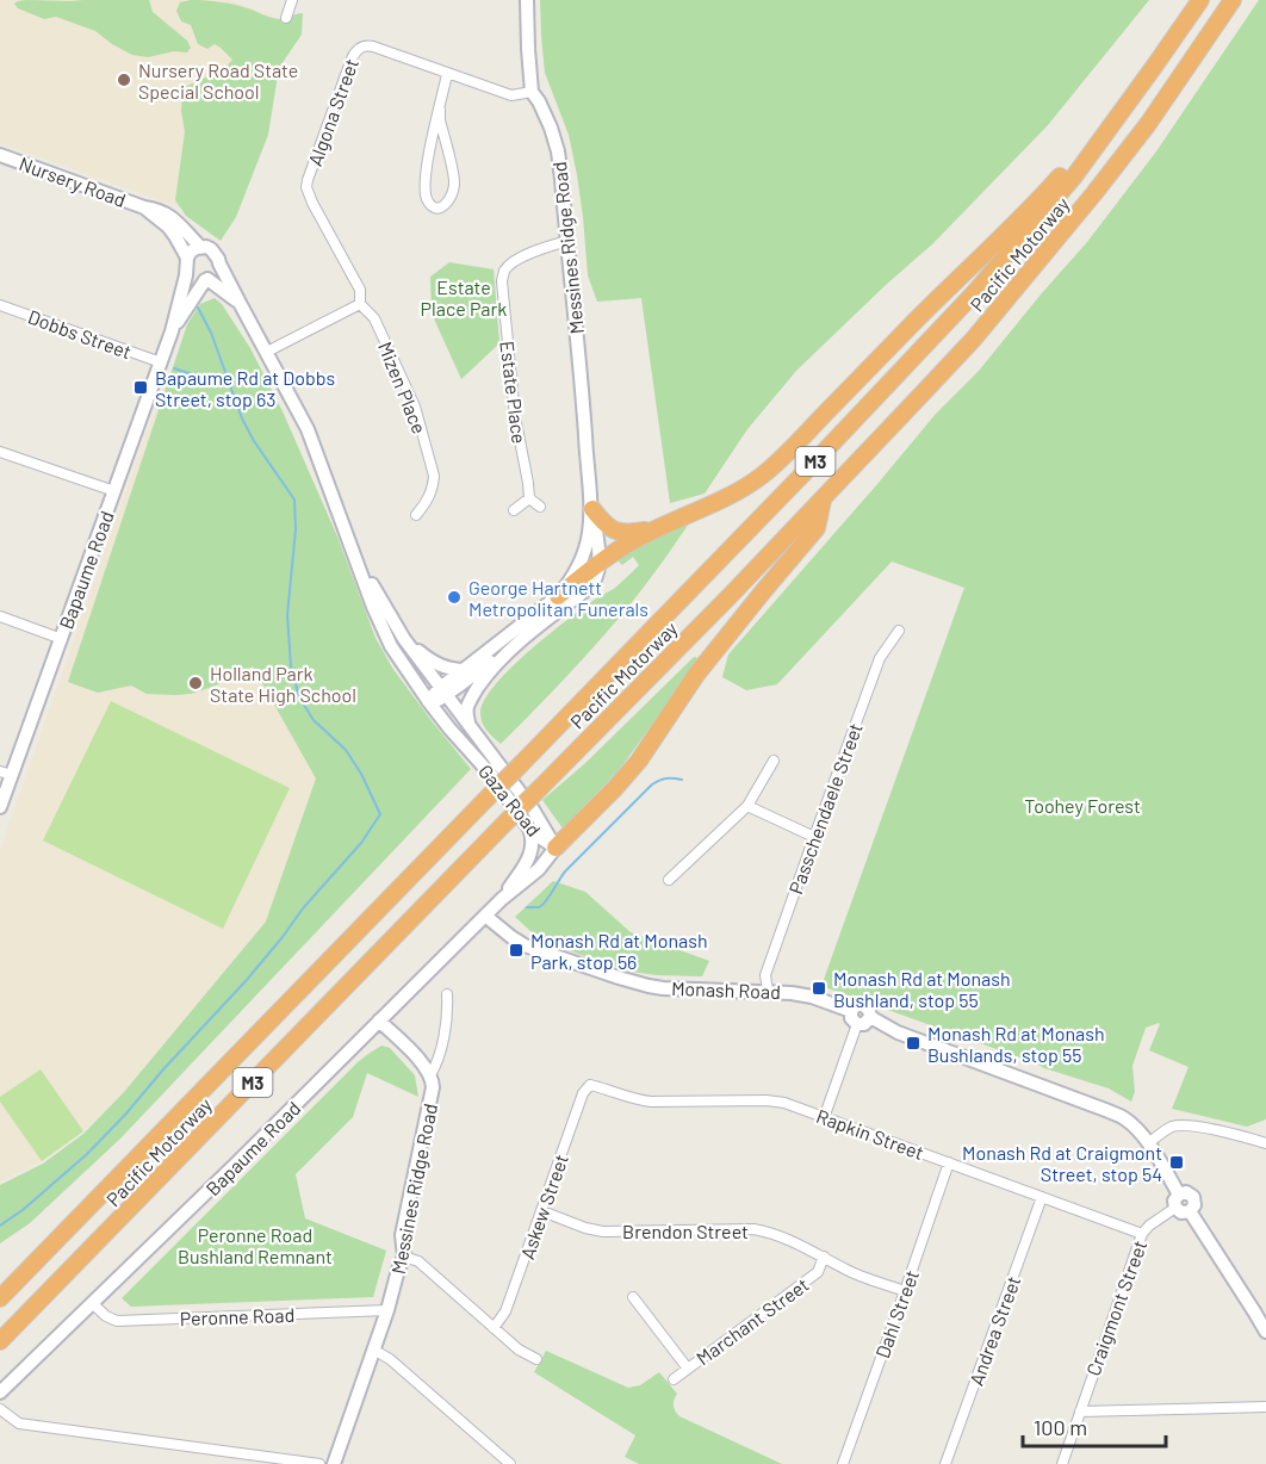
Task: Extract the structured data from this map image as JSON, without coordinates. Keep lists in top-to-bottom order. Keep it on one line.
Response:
{"streets":{"highway":["Pacific Motorway","M3"],"street":["Algona Street","Nursery Road","Messines Ridge Road","Dobbs Street","Mizen Place","Estate Place","Bapaume Road","Gaza Road","Passchendaele Street","Monash Road","Rapkin Street","Askew Street","Brendon Street","Craigmont Street","Dahl Street","Peronne Road","Marchant Street","Andrea Street"]},"crossings":[["Algona Street","Messines Ridge Road"],["Algona Street","Mizen Place"],["Nursery Road","Bapaume Road"],["Nursery Road","Gaza Road"],["Messines Ridge Road","Estate Place"],["Messines Ridge Road","Bapaume Road"],["Messines Ridge Road","Gaza Road"],["Messines Ridge Road","Peronne Road"],["Dobbs Street","Bapaume Road"],["Bapaume Road","Gaza Road"],["Bapaume Road","Monash Road"],["Bapaume Road","Peronne Road"],["Passchendaele Street","Monash Road"],["Monash Road","Craigmont Street"],["Rapkin Street","Askew Street"],["Rapkin Street","Craigmont Street"],["Rapkin Street","Dahl Street"],["Rapkin Street","Andrea Street"],["Askew Street","Brendon Street"],["Brendon Street","Dahl Street"],["Brendon Street","Marchant Street"]],"parks":["Estate Place Park","Toohey Forest","Peronne Road Bushland Remnant"],"places":{"other":["Nursery Road State Special School","George Hartnett Metropolitan Funerals","Holland Park State High School"],"transit":["Bapaume Rd at Dobbs Street, stop 63","Monash Rd at Monash Park, stop 56","Monash Rd at Monash Bushland, stop 55","Monash Rd at Monash Bushlands, stop 55","Monash Rd at Craigmont Street, stop 54"]},"scale_bar":"100 m"}
